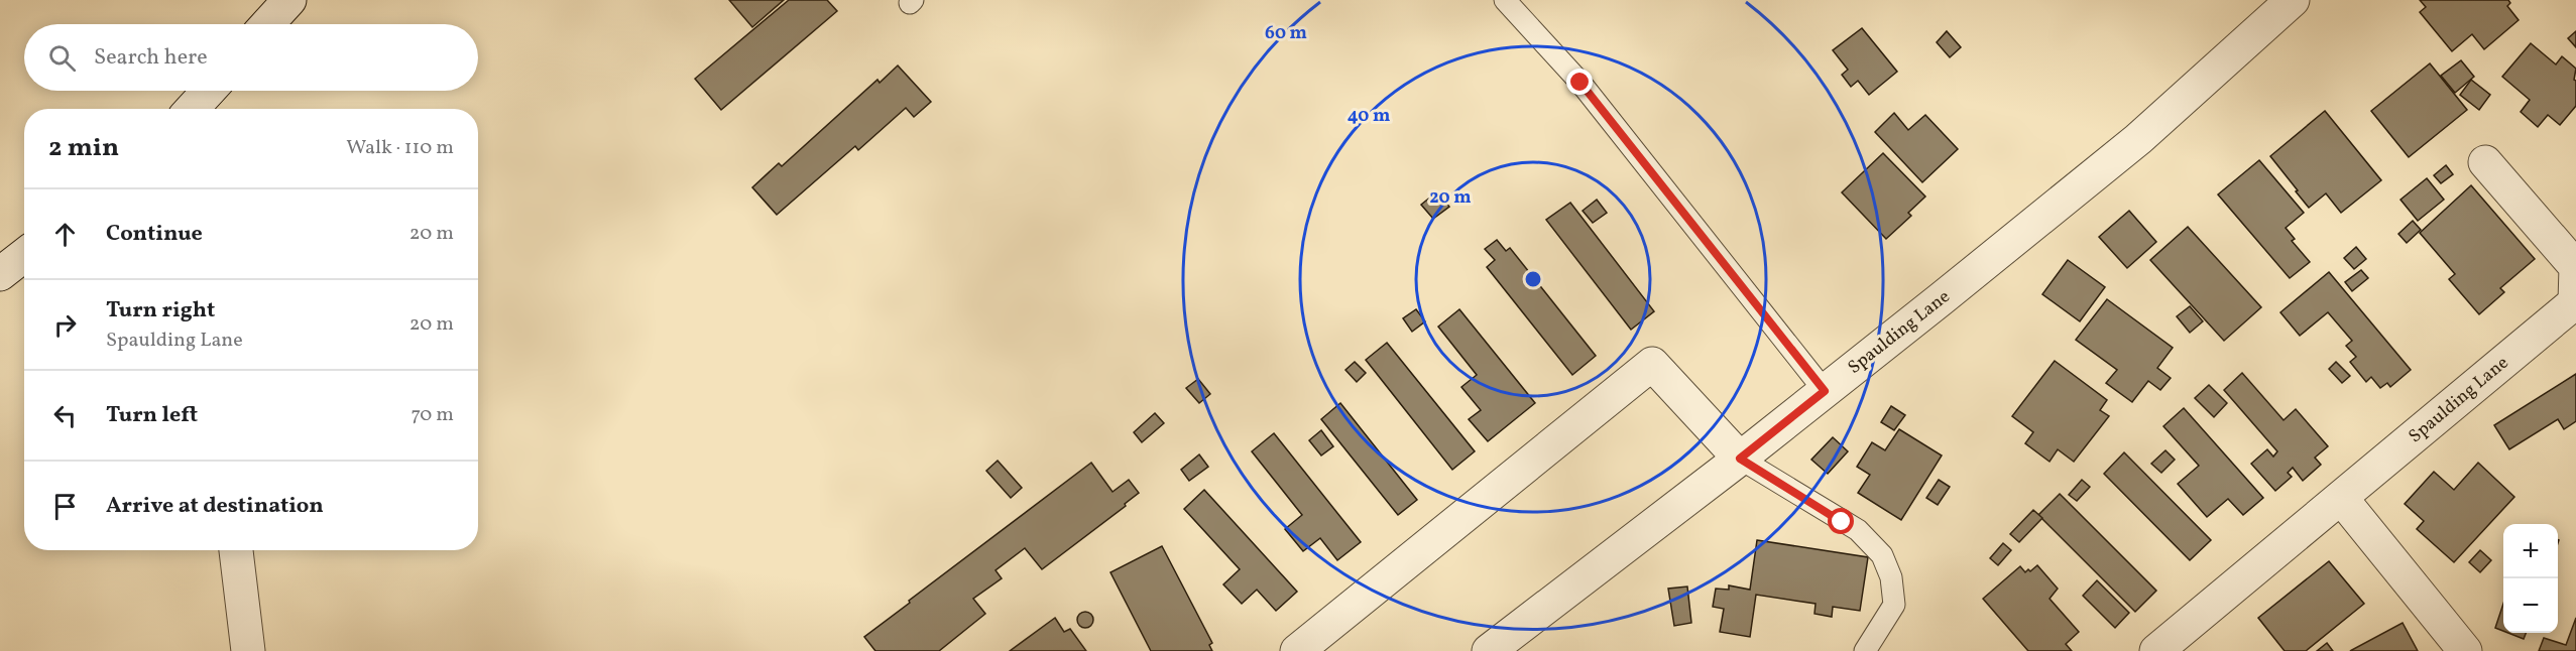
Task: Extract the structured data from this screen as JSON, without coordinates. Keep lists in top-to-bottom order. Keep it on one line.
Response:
{"streets":{"street":["Spaulding Lane"]},"page":{"search":"Search here","heading":["2 min","Walk · 110 m"],"list":[["Continue","20 m"],["Turn right","Spaulding Lane","20 m"],["Turn left","70 m"],"Arrive at destination"],"map_buttons":["+","−"]},"rings":["60 m","40 m","20 m"]}
